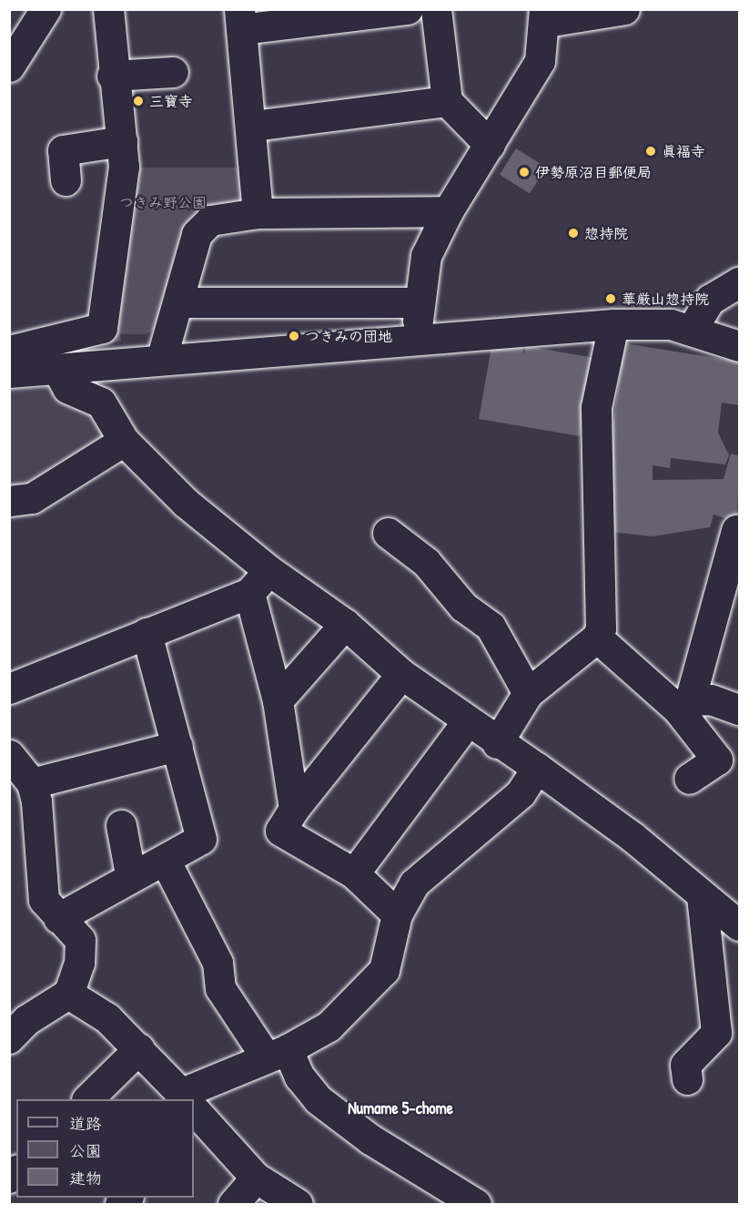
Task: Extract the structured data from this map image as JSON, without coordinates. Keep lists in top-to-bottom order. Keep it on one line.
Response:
{"districts":["Numame 5-chome"],"parks":["つきみ野公園"],"places":["三寶寺","眞福寺","伊勢原沼目郵便局","惣持院","華厳山惣持院","つきみの団地"],"legend":["道路","公園","建物"]}
